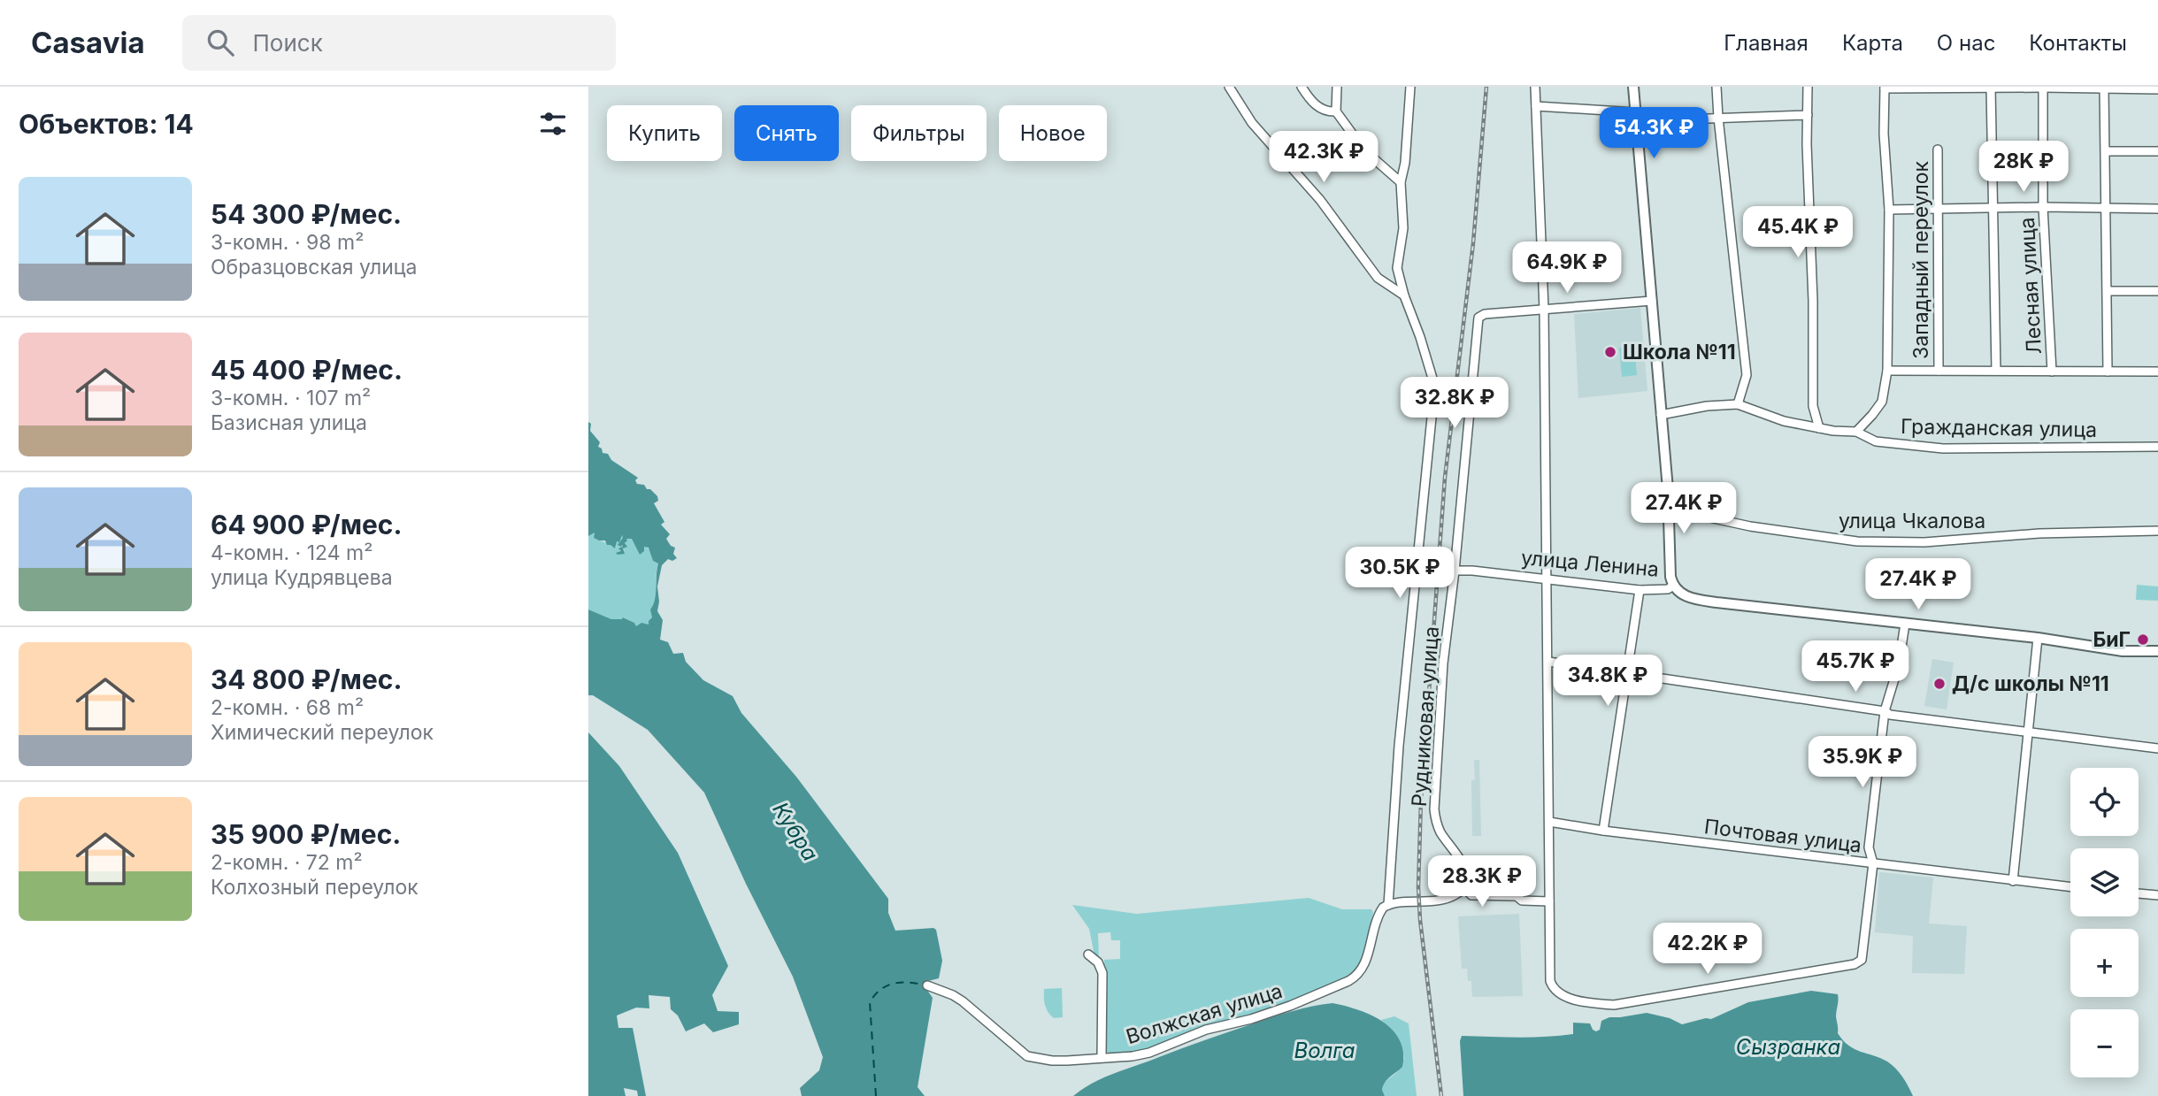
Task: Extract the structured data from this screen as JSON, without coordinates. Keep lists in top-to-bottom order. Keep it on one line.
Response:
{"streets":{"main road":["улица Ленина"],"street":["Западный переулок","Лесная улица","Гражданская улица","улица Чкалова","Рудниковая улица","Почтовая улица","Волжская улица"]},"crossings":[["улица Ленина","Рудниковая улица"]],"water":["Кубра","Сызранка","Волга"],"places":["Школа №11","БиГ","Д/с школы №11"],"page":{"header":"Casavia","search":"Поиск","nav":["Главная","Карта","О нас","Контакты"],"heading":"Объектов: 14","chip":["Купить","Снять","Фильтры","Новое"],"price":["54.3K ₽","42.3K ₽","28K ₽","45.4K ₽","64.9K ₽","32.8K ₽","27.4K ₽","30.5K ₽","27.4K ₽","45.7K ₽","34.8K ₽","35.9K ₽","28.3K ₽","42.2K ₽"],"list":[{"name":"54 300 ₽/мес.","note":"3-комн. · 98 m² · Образцовская улица"},{"name":"45 400 ₽/мес.","note":"3-комн. · 107 m² · Базисная улица"},{"name":"64 900 ₽/мес.","note":"4-комн. · 124 m² · улица Кудрявцева"},{"name":"34 800 ₽/мес.","note":"2-комн. · 68 m² · Химический переулок"},{"name":"35 900 ₽/мес.","note":"2-комн. · 72 m² · Колхозный переулок"}],"map_buttons":["+","−"]}}
